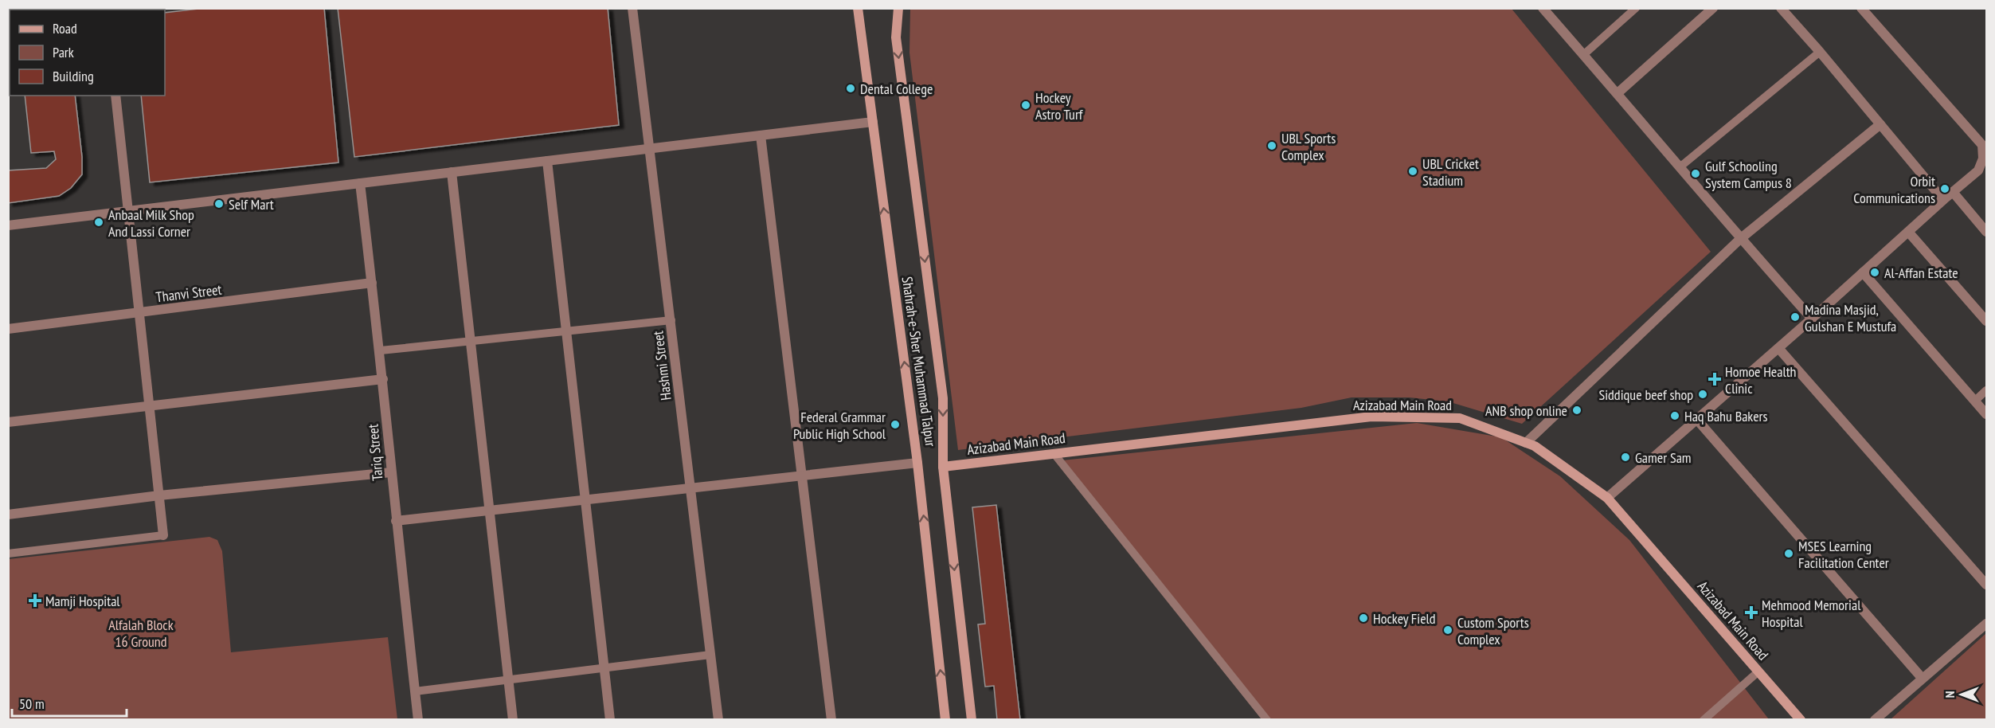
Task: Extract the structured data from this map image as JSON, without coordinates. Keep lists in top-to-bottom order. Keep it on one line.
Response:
{"streets":{"main road":["Shahrah-e-Sher Muhammad Talpur","Azizabad Main Road"],"street":["Thanvi Street","Hashmi Street","Tariq Street"]},"crossings":[["Thanvi Street","Tariq Street"],["Shahrah-e-Sher Muhammad Talpur","Azizabad Main Road"]],"parks":["Alfalah Block 16 Ground"],"places":{"other":["Dental College","Hockey Astro Turf","UBL Sports Complex","UBL Cricket Stadium","Gulf Schooling System Campus 8","Orbit Communications","Self Mart","Anbaal Milk Shop And Lassi Corner","Al-Affan Estate","Madina Masjid, Gulshan E Mustufa","Siddique beef shop","ANB shop online","Haq Bahu Bakers","Federal Grammar Public High School","Gamer Sam","MSES Learning Facilitation Center","Hockey Field","Custom Sports Complex"],"health":["Homoe Health Clinic","Mamji Hospital","Mehmood Memorial Hospital"]},"legend":["Road","Park","Building"],"scale_bar":"50 m","north":"left"}
